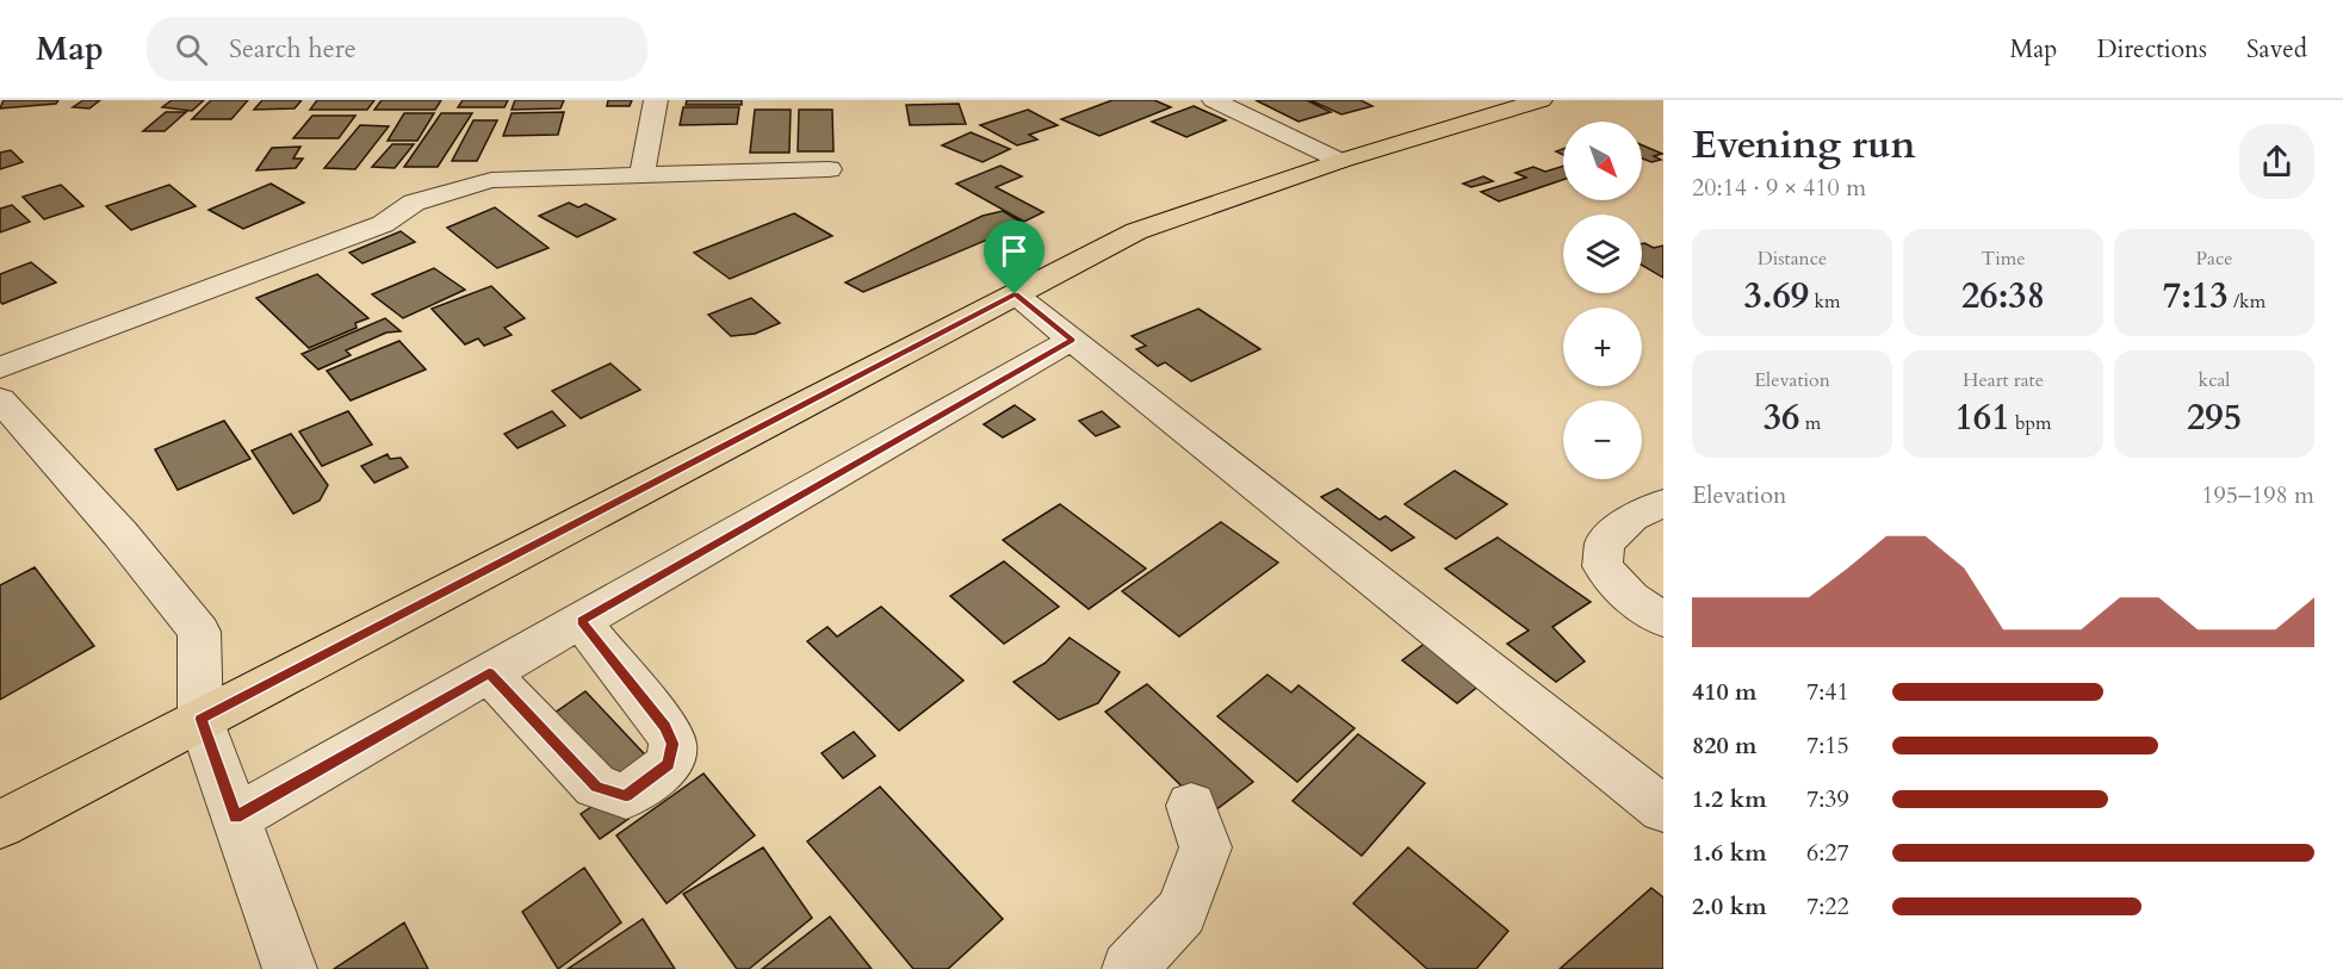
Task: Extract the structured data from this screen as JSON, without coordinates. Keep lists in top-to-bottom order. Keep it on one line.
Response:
{"north":"bottom right","page":{"header":"Map","search":"Search here","nav":["Map","Directions","Saved"],"heading":["Evening run","20:14 · 9 × 410 m"],"map_buttons":["+","−"],"stats":[["Distance","3.69 km"],["Time","26:38"],["Pace","7:13 /km"],["Elevation","36 m"],["Heart rate","161 bpm"],["kcal","295"]],"chart":["Elevation","195–198 m"],"list":[{"name":"410 m","note":"7:41"},{"name":"820 m","note":"7:15"},{"name":"1.2 km","note":"7:39"},{"name":"1.6 km","note":"6:27"},{"name":"2.0 km","note":"7:22"}]}}
